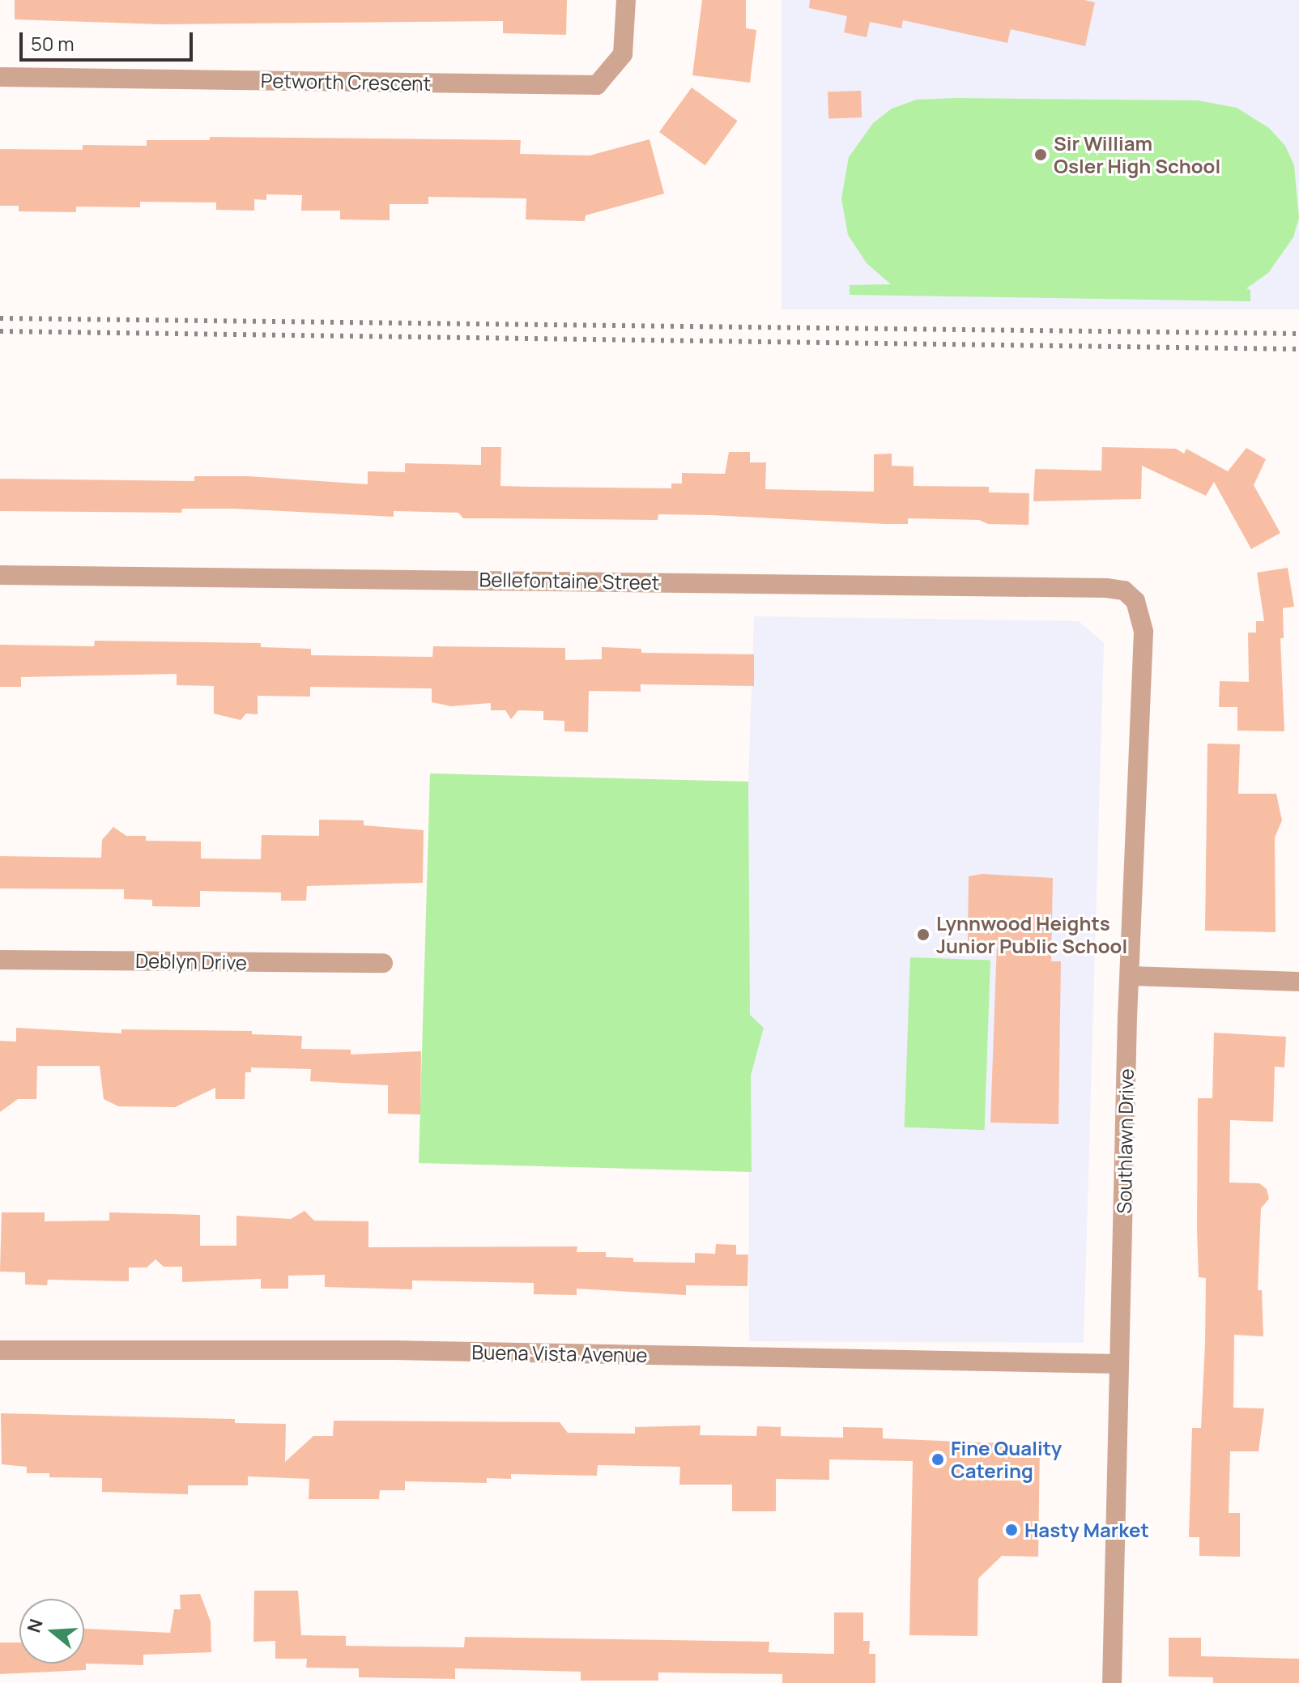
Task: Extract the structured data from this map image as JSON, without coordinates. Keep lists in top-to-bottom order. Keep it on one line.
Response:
{"streets":{"street":["Petworth Crescent","Bellefontaine Street","Deblyn Drive","Southlawn Drive","Buena Vista Avenue"]},"crossings":[["Bellefontaine Street","Southlawn Drive"],["Southlawn Drive","Buena Vista Avenue"]],"places":["Sir William Osler High School","Lynnwood Heights Junior Public School","Fine Quality Catering","Hasty Market"],"scale_bar":"50 m","north":"left"}
